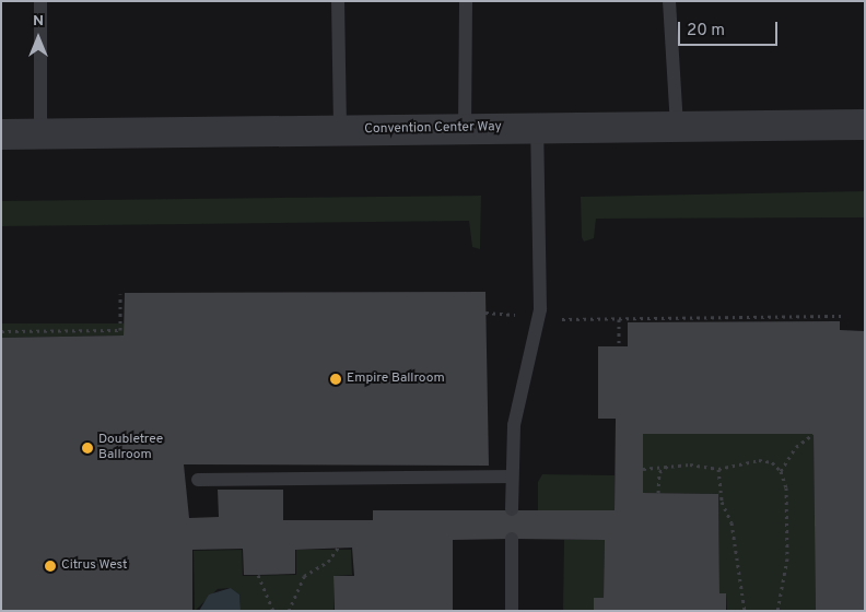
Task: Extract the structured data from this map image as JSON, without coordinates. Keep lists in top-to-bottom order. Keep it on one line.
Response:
{"streets":{"street":["Convention Center Way"]},"places":["Empire Ballroom","Doubletree Ballroom","Citrus West"],"scale_bar":"20 m","north":"top"}
